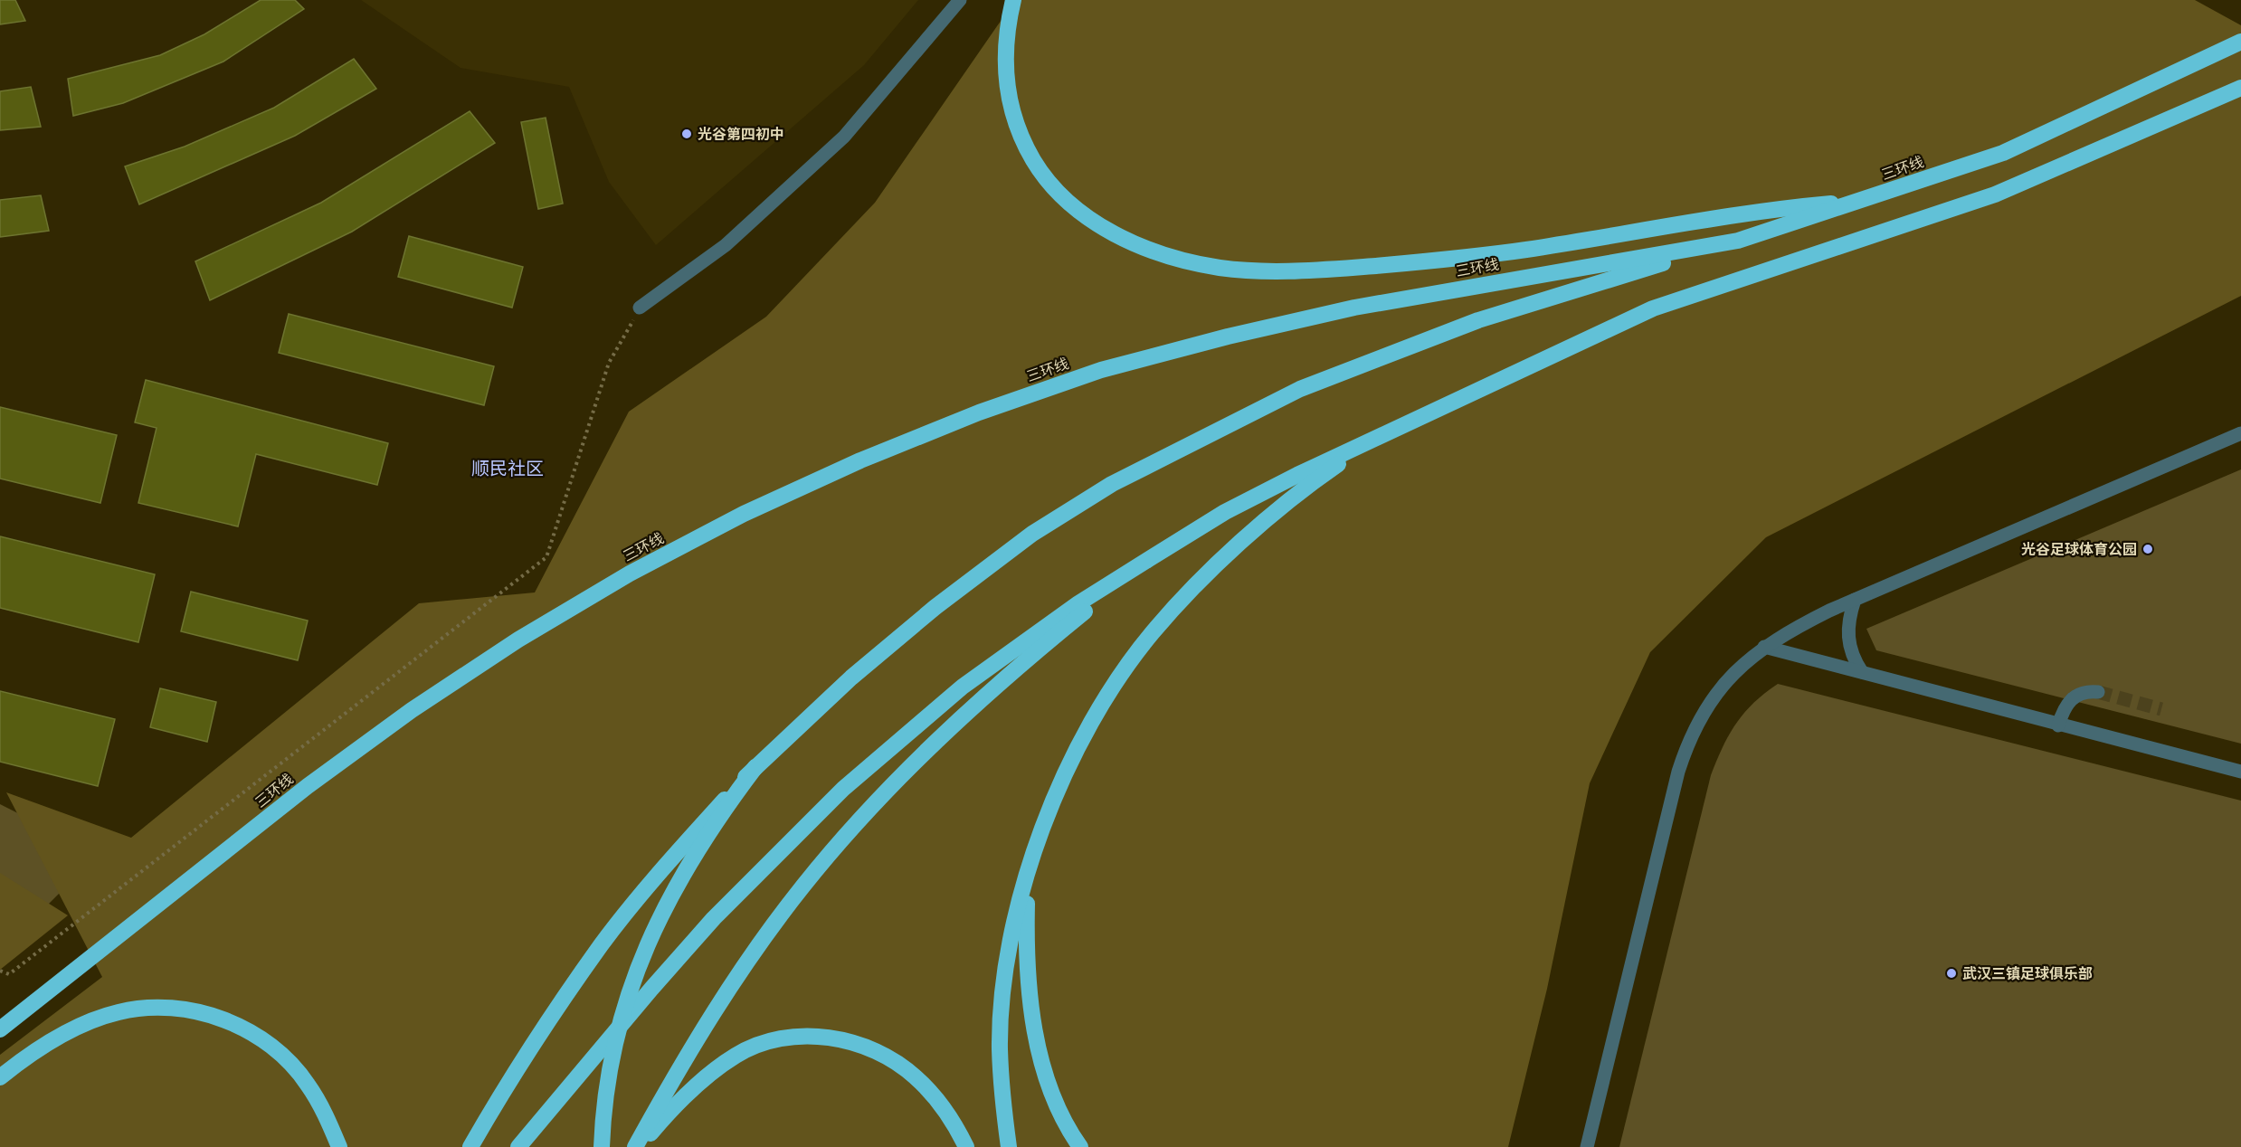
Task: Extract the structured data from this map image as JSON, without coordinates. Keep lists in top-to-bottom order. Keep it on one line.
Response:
{"streets":{"highway":["三环线"]},"districts":["顺民社区"],"places":["光谷第四初中","光谷足球体育公园","武汉三镇足球俱乐部"]}
